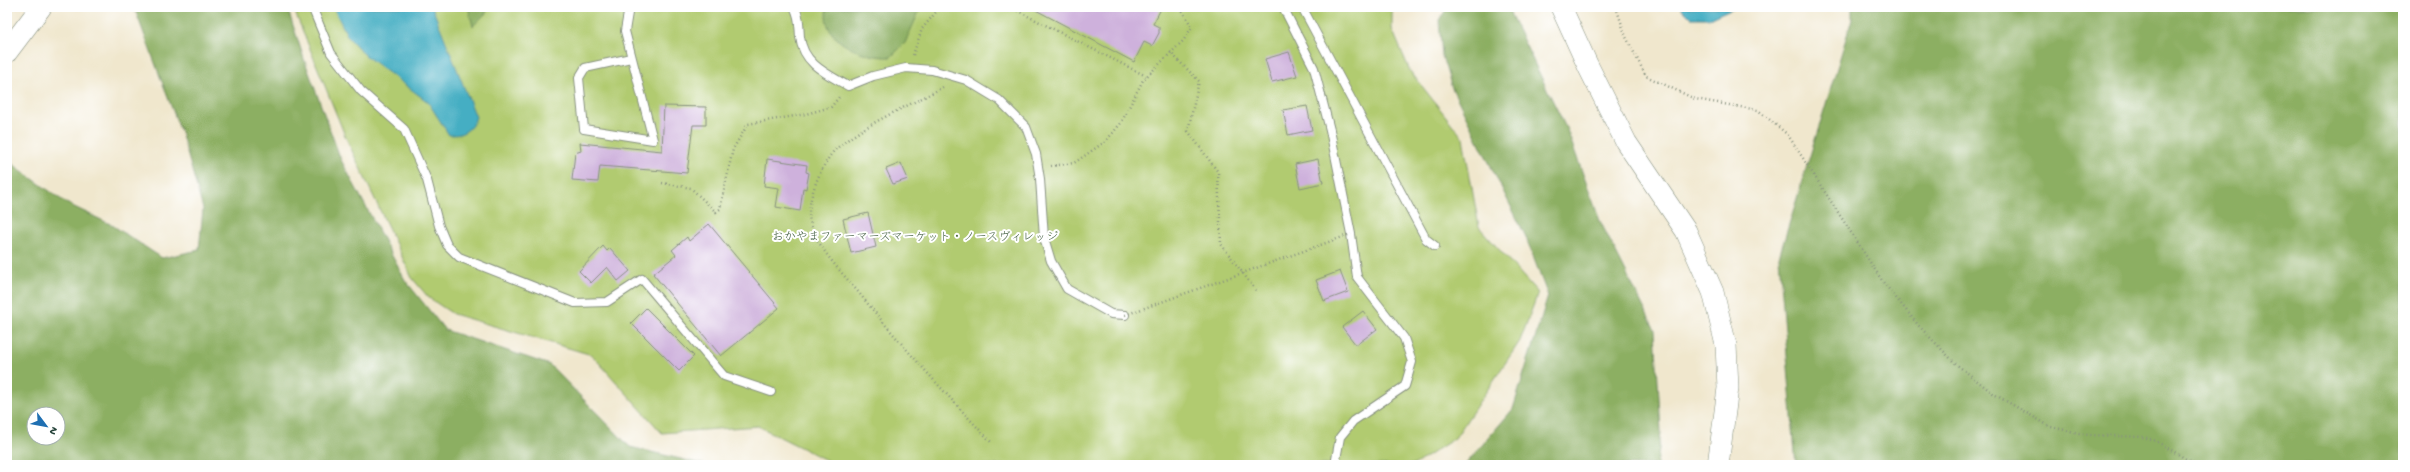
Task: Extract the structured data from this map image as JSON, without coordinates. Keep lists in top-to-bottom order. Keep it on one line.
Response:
{"parks":["おかやまファーマーズマーケット・ノースヴィレッジ"],"north":"bottom right"}
